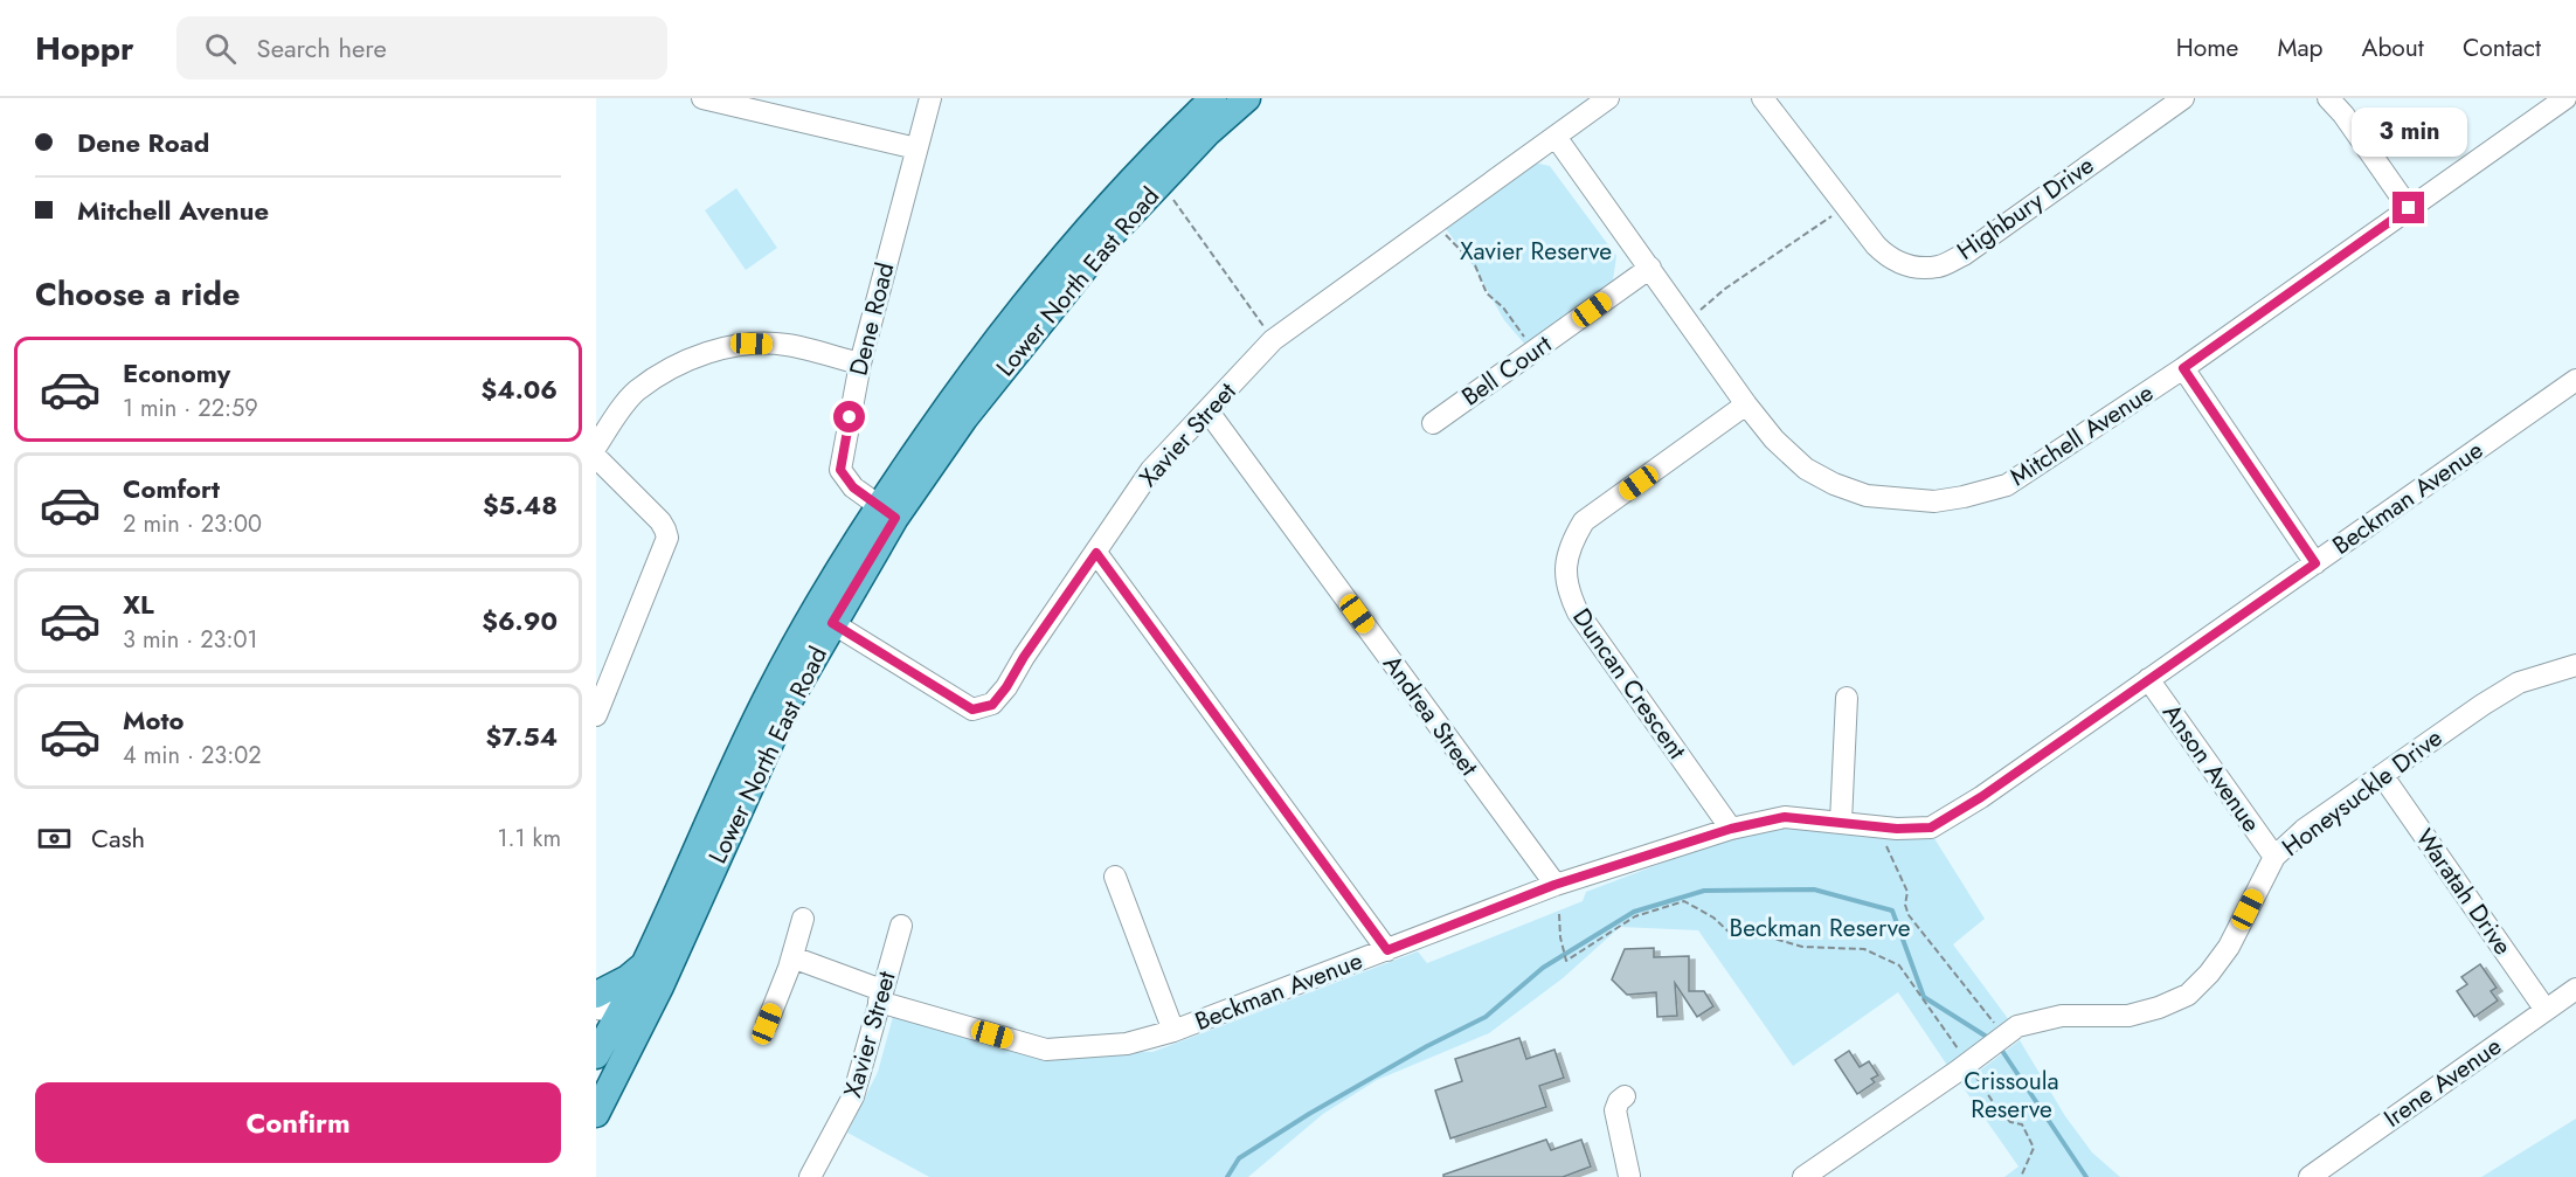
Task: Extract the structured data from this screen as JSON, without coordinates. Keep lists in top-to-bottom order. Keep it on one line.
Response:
{"streets":{"main road":["Lower North East Road"],"street":["Highbury Drive","Dene Road","Bell Court","Xavier Street","Mitchell Avenue","Beckman Avenue","Duncan Crescent","Andrea Street","Anson Avenue","Honeysuckle Drive","Waratah Drive","Irene Avenue"]},"crossings":[["Lower North East Road","Dene Road"],["Lower North East Road","Xavier Street"],["Bell Court","Mitchell Avenue"],["Xavier Street","Mitchell Avenue"],["Xavier Street","Beckman Avenue"],["Xavier Street","Andrea Street"],["Mitchell Avenue","Duncan Crescent"],["Beckman Avenue","Duncan Crescent"],["Beckman Avenue","Andrea Street"],["Beckman Avenue","Anson Avenue"],["Anson Avenue","Honeysuckle Drive"],["Honeysuckle Drive","Waratah Drive"],["Waratah Drive","Irene Avenue"]],"parks":["Xavier Reserve","Beckman Reserve","Crissoula Reserve"],"page":{"header":"Hoppr","search":"Search here","nav":["Home","Map","About","Contact"],"banner":["Dene Road","Mitchell Avenue"],"bubble":"3 min","heading":"Choose a ride","list":[{"name":"Economy","note":"1 min · 22:59","value":"$4.06"},{"name":"Comfort","note":"2 min · 23:00","value":"$5.48"},{"name":"XL","note":"3 min · 23:01","value":"$6.90"},{"name":"Moto","note":"4 min · 23:02","value":"$7.54"}],"pay":["Cash","1.1 km"],"buttons":"Confirm"}}
